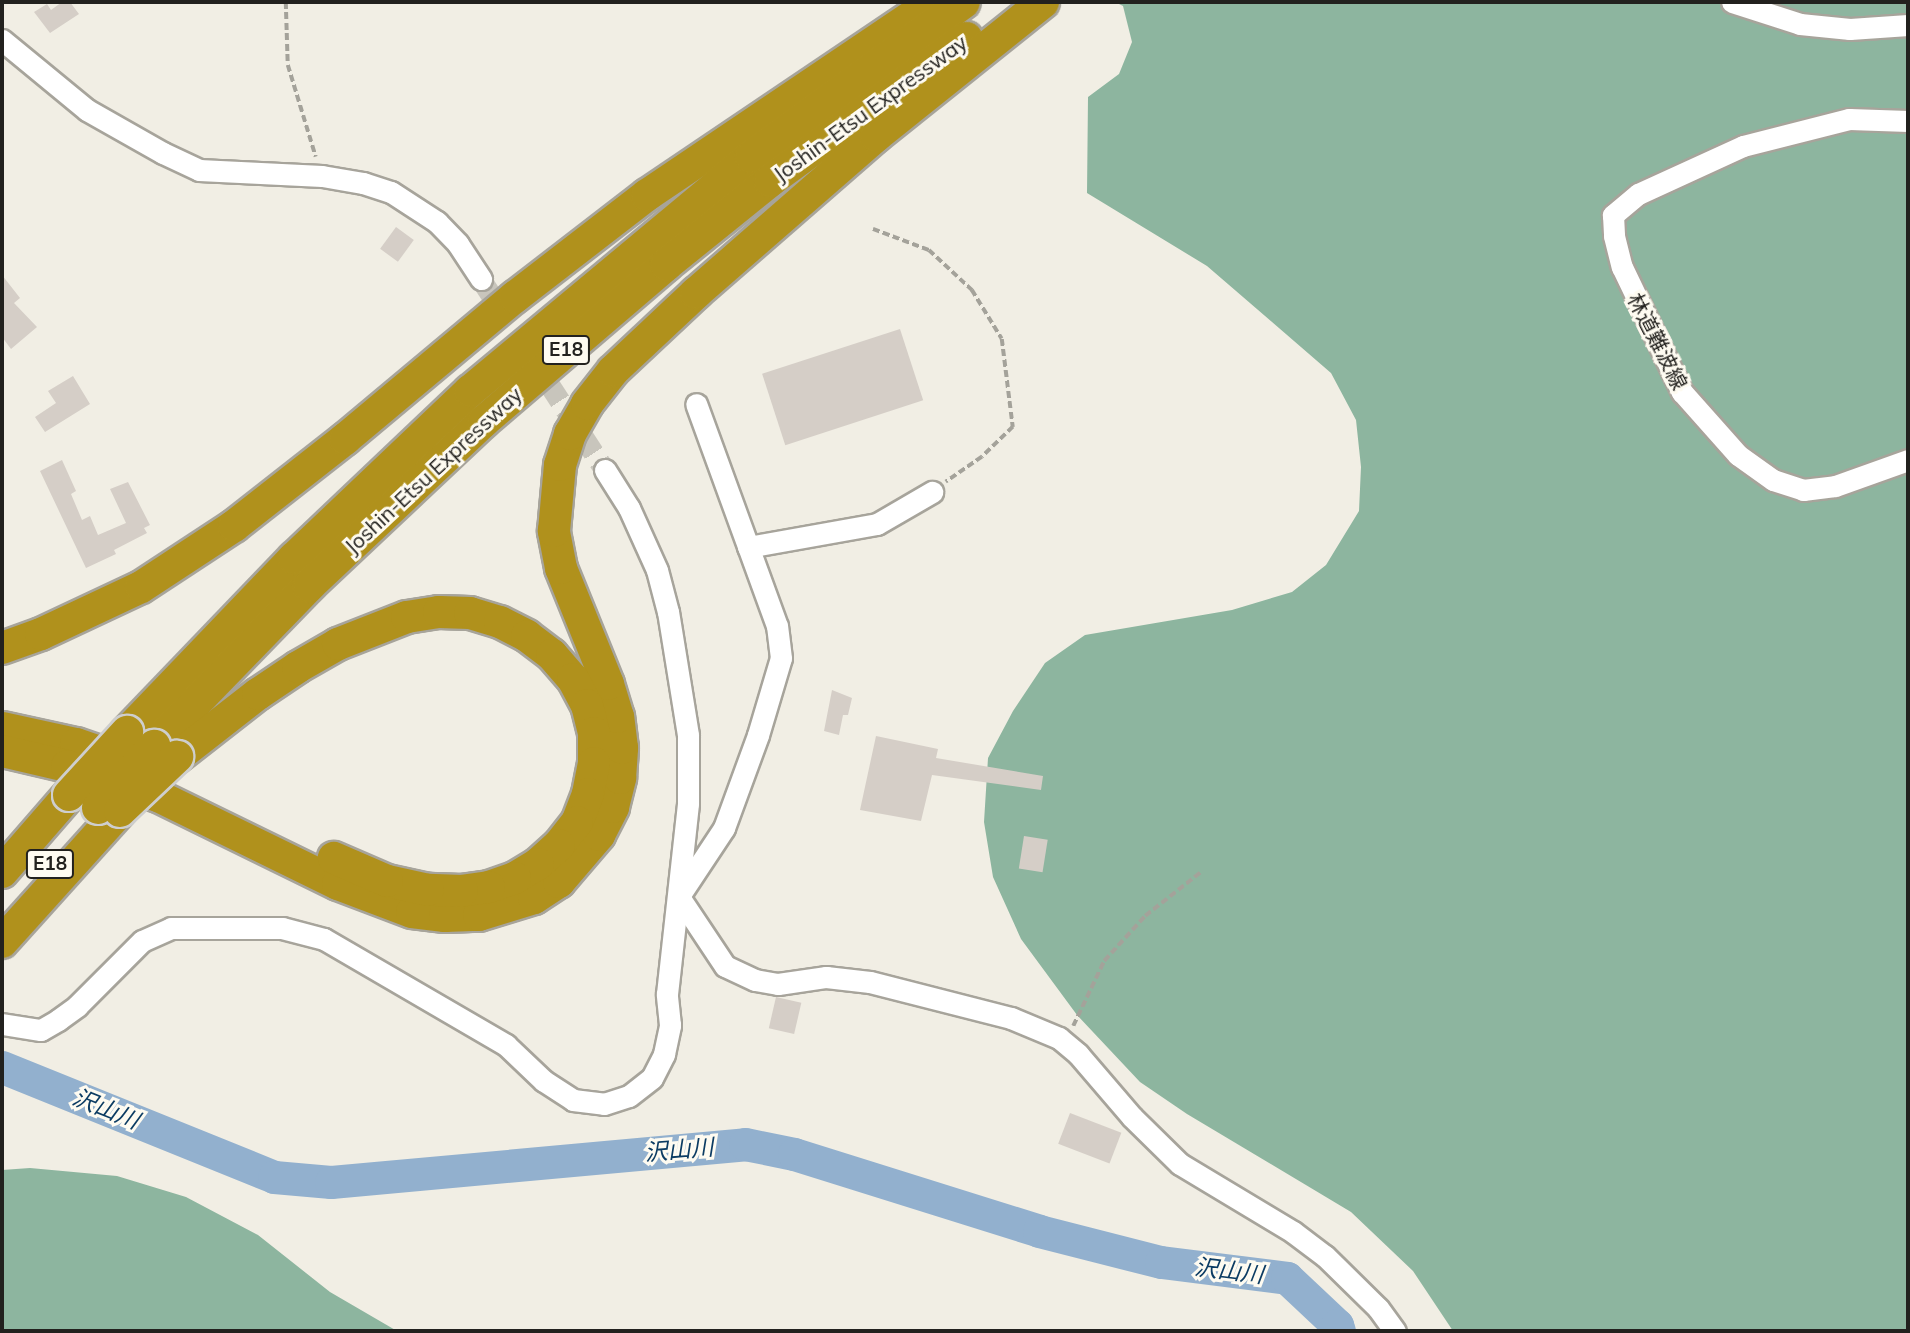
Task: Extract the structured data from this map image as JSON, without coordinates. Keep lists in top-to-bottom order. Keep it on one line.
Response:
{"streets":{"highway":["Joshin-Etsu Expressway","E18"],"street":["林道難波線"]},"water":["沢山川"]}
